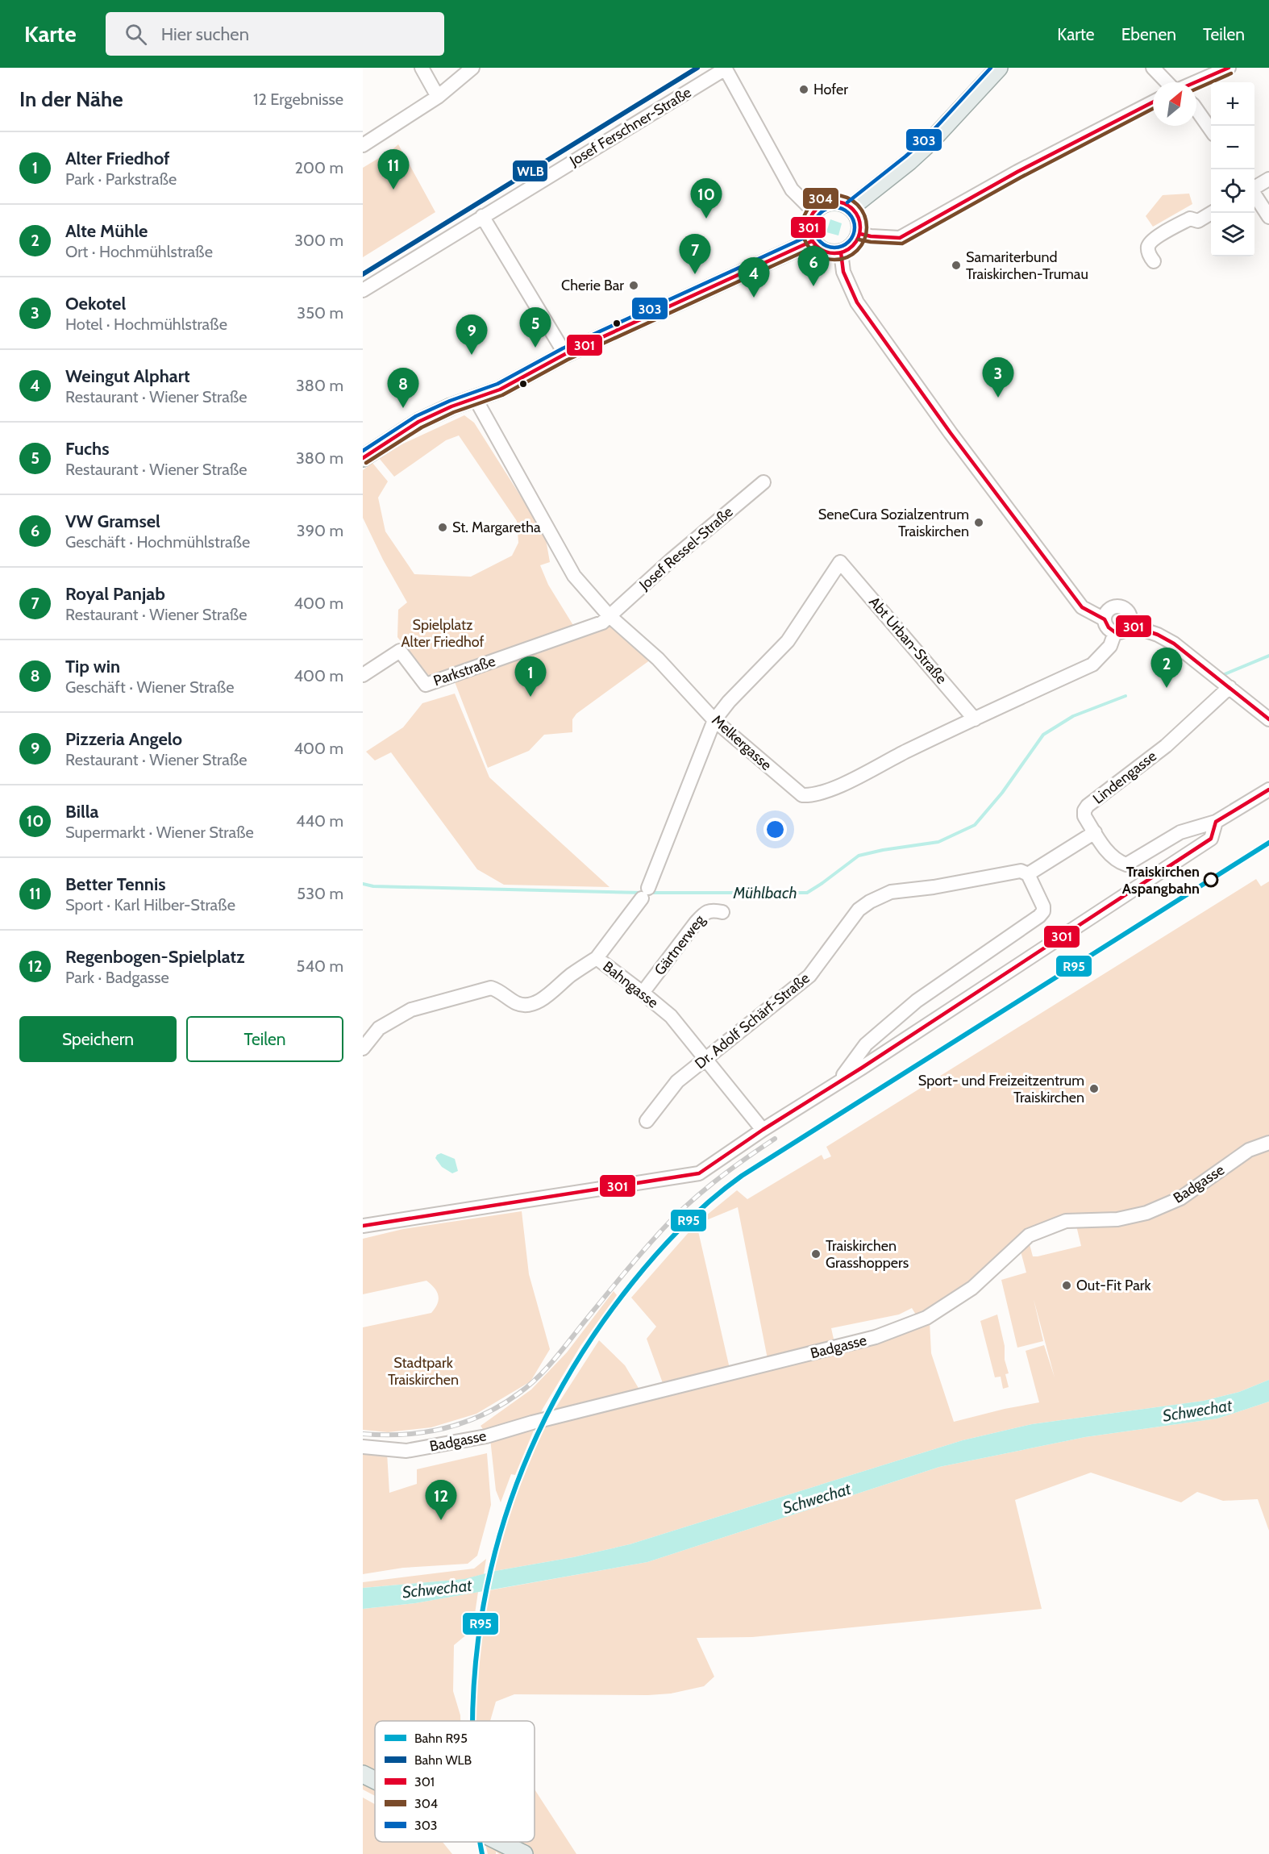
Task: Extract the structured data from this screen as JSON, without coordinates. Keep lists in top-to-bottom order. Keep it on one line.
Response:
{"streets":{"street":["Josef Ferschner-Straße","Josef Ressel-Straße","Abt Urban-Straße","Parkstraße","Melkergasse","Lindengasse","Gärtnerweg","Bahngasse","Dr. Adolf Schärf-Straße","Badgasse"]},"crossings":[["Josef Ressel-Straße","Parkstraße"],["Josef Ressel-Straße","Melkergasse"],["Abt Urban-Straße","Melkergasse"],["Parkstraße","Melkergasse"],["Gärtnerweg","Bahngasse"],["Bahngasse","Dr. Adolf Schärf-Straße"]],"water":["Mühlbach","Schwechat"],"parks":["Spielplatz Alter Friedhof","Stadtpark Traiskirchen"],"places":["Hofer","Samariterbund Traiskirchen-Trumau","Cherie Bar","SeneCura Sozialzentrum Traiskirchen","St. Margaretha","Traiskirchen Aspangbahn","Sport- und Freizeitzentrum Traiskirchen","Traiskirchen Grasshoppers","Out-Fit Park"],"lines":["rail line WLB","transit line 301","transit line 303","transit line 304","rail line R95"],"legend":["Bahn R95","Bahn WLB","301","304","303"],"north":"top right","page":{"header":"Karte","search":"Hier suchen","nav":["Karte","Ebenen","Teilen"],"heading":["In der Nähe","12 Ergebnisse"],"map_buttons":["+","−"],"list":[{"mark":"1","name":"Alter Friedhof","note":"Park · Parkstraße","value":"200 m"},{"mark":"2","name":"Alte Mühle","note":"Ort · Hochmühlstraße","value":"300 m"},{"mark":"3","name":"Oekotel","note":"Hotel · Hochmühlstraße","value":"350 m"},{"mark":"4","name":"Weingut Alphart","note":"Restaurant · Wiener Straße","value":"380 m"},{"mark":"5","name":"Fuchs","note":"Restaurant · Wiener Straße","value":"380 m"},{"mark":"6","name":"VW Gramsel","note":"Geschäft · Hochmühlstraße","value":"390 m"},{"mark":"7","name":"Royal Panjab","note":"Restaurant · Wiener Straße","value":"400 m"},{"mark":"8","name":"Tip win","note":"Geschäft · Wiener Straße","value":"400 m"},{"mark":"9","name":"Pizzeria Angelo","note":"Restaurant · Wiener Straße","value":"400 m"},{"mark":"10","name":"Billa","note":"Supermarkt · Wiener Straße","value":"440 m"},{"mark":"11","name":"Better Tennis","note":"Sport · Karl Hilber-Straße","value":"530 m"},{"mark":"12","name":"Regenbogen-Spielplatz","note":"Park · Badgasse","value":"540 m"}],"pins":["11","10","7","6","4","5","9","3","8","2","1","12"],"buttons":["Speichern","Teilen"]}}
